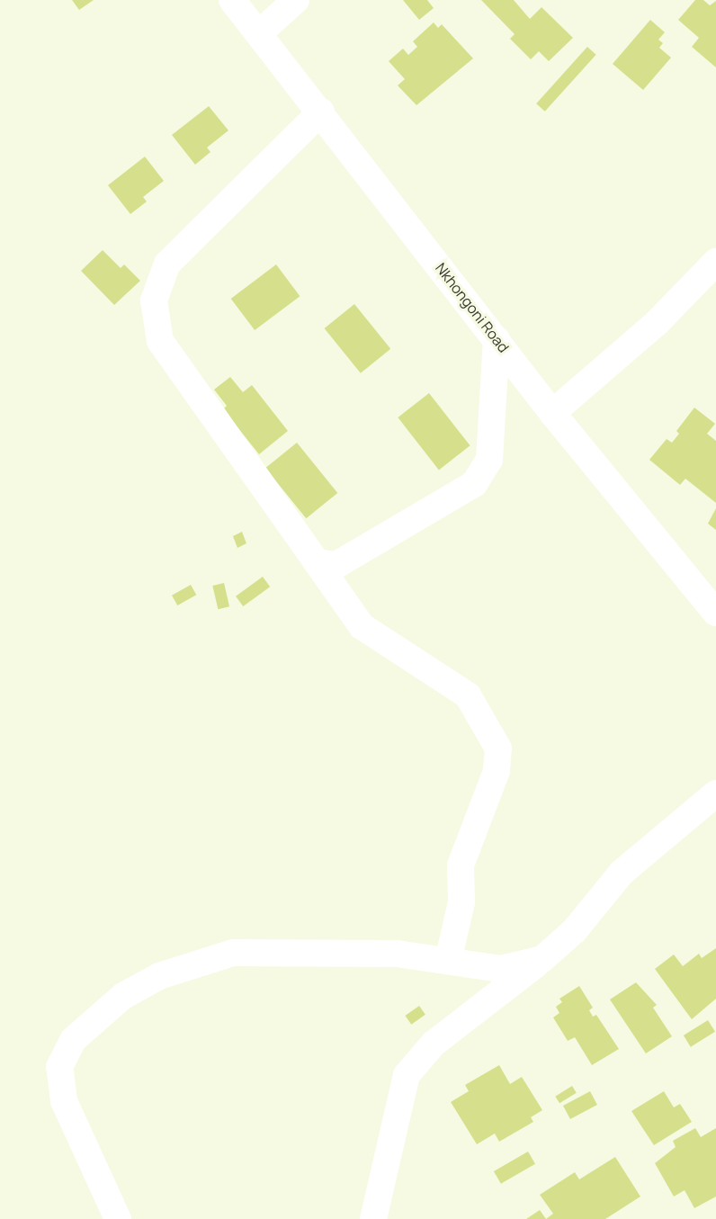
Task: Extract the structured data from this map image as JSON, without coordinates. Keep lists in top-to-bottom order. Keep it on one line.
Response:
{"streets":{"street":["Nkhongoni Road"]}}
